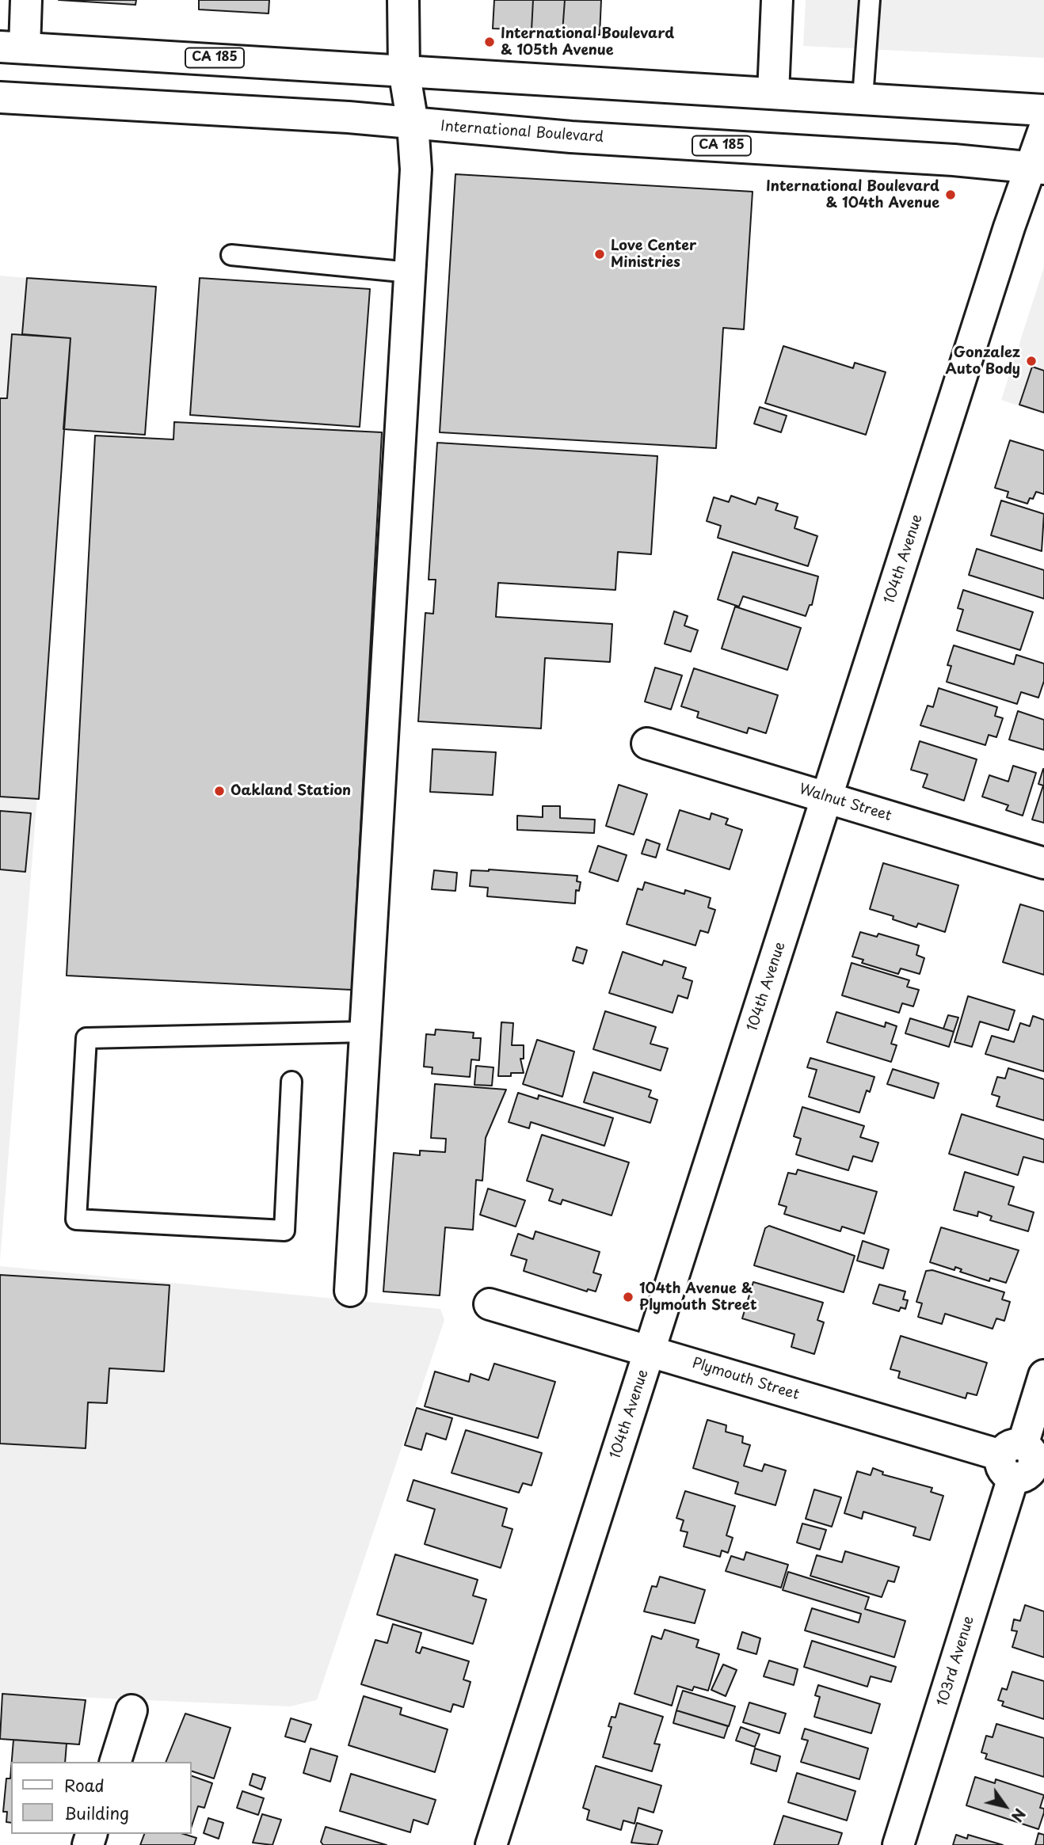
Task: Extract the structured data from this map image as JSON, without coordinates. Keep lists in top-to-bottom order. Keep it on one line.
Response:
{"streets":{"street":["CA 185","International Boulevard","104th Avenue","Walnut Street","Plymouth Street","103rd Avenue"]},"crossings":[["International Boulevard","104th Avenue"],["104th Avenue","Walnut Street"],["104th Avenue","Plymouth Street"],["Plymouth Street","103rd Avenue"]],"places":["International Boulevard & 105th Avenue","International Boulevard & 104th Avenue","Love Center Ministries","Gonzalez Auto Body","Oakland Station","104th Avenue & Plymouth Street"],"legend":["Road","Building"],"north":"bottom right"}
